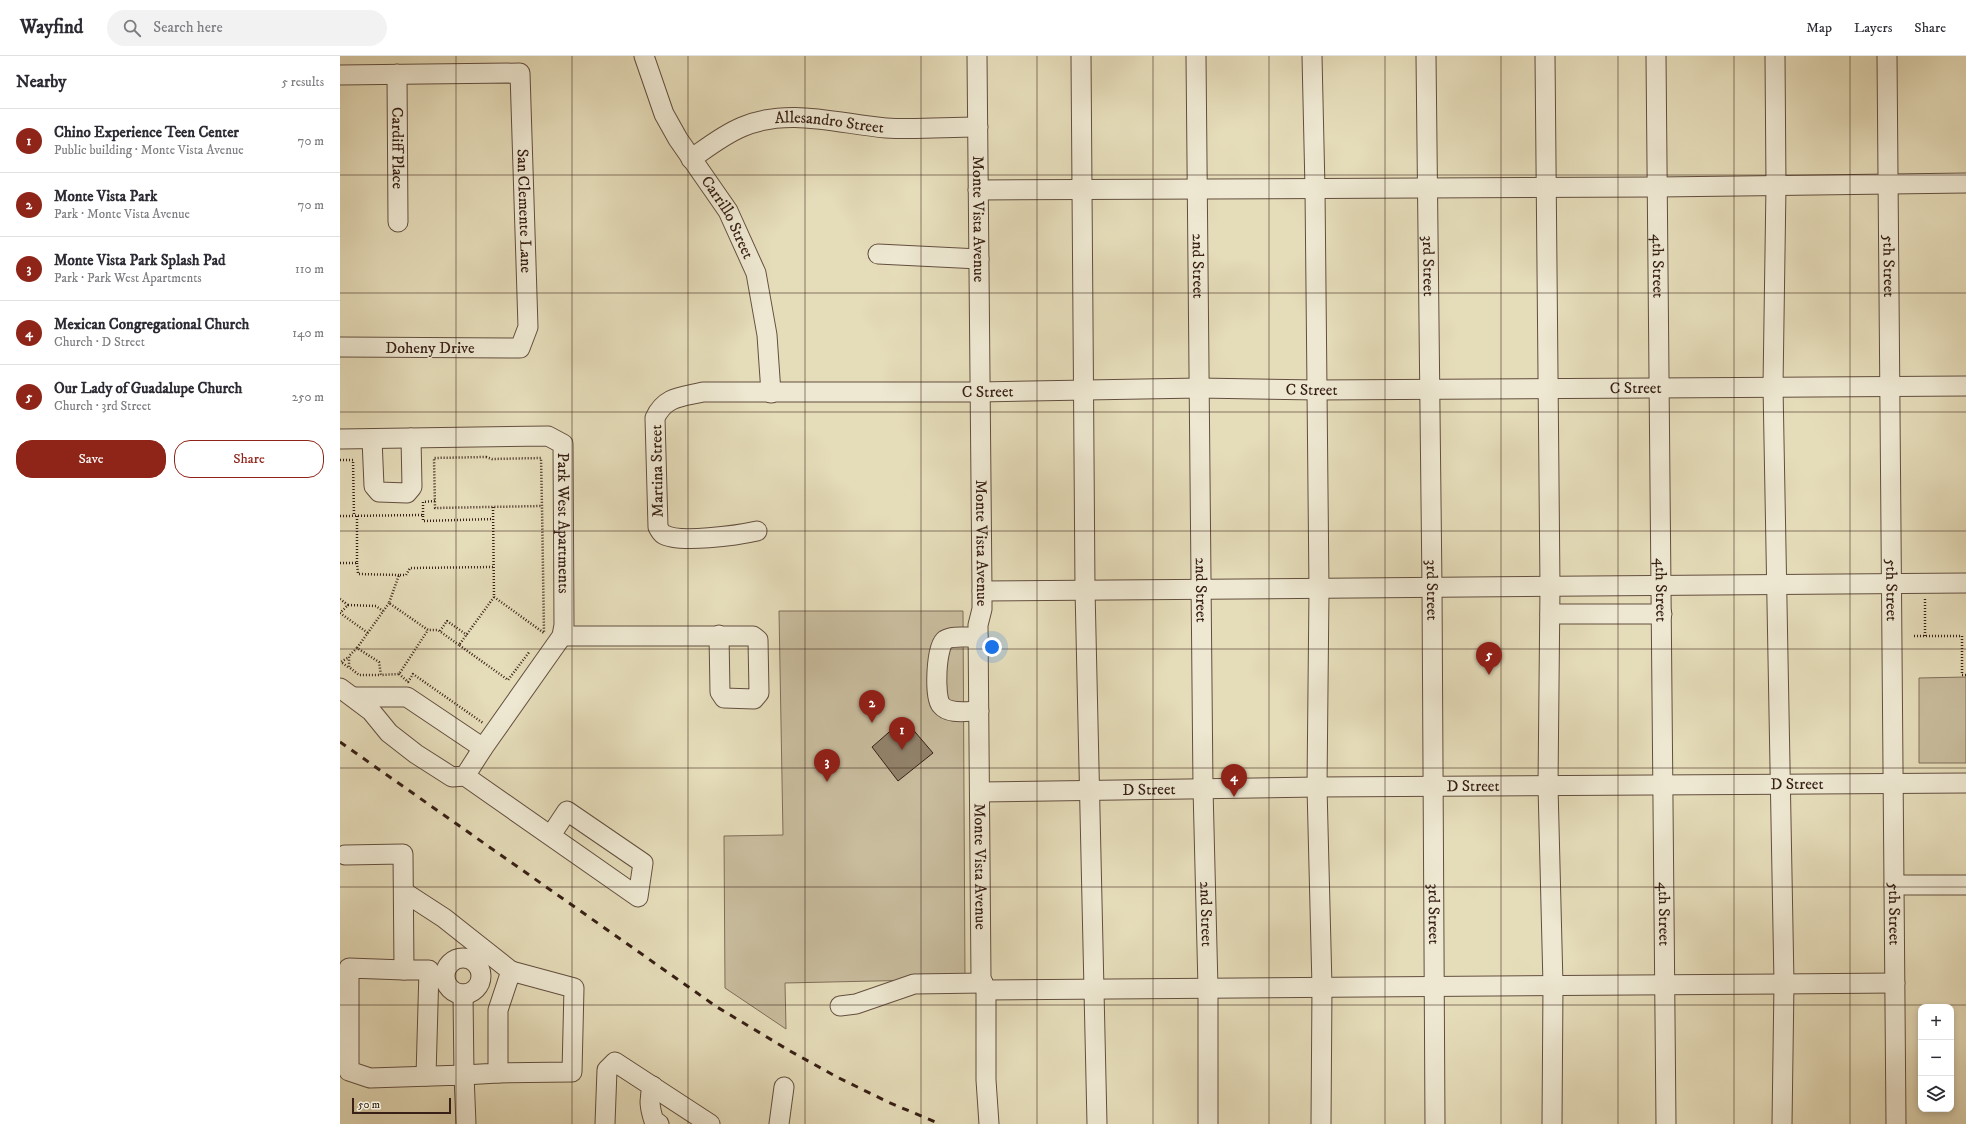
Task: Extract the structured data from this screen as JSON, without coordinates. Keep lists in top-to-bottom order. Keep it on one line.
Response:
{"streets":{"street":["Allesandro Street","Cardiff Place","San Clemente Lane","Carrillo Street","Monte Vista Avenue","2nd Street","3rd Street","4th Street","5th Street","Doheny Drive","C Street","Martina Street","Park West Apartments","D Street"]},"crossings":[["Allesandro Street","Carrillo Street"],["Allesandro Street","Monte Vista Avenue"],["Cardiff Place","San Clemente Lane"],["San Clemente Lane","Doheny Drive"],["Carrillo Street","C Street"],["Monte Vista Avenue","C Street"],["Monte Vista Avenue","D Street"],["2nd Street","C Street"],["2nd Street","D Street"],["3rd Street","C Street"],["3rd Street","D Street"],["4th Street","C Street"],["4th Street","D Street"],["5th Street","C Street"],["5th Street","D Street"],["C Street","Martina Street"]],"scale_bar":"50 m","page":{"header":"Wayfind","search":"Search here","nav":["Map","Layers","Share"],"heading":["Nearby","5 results"],"list":[{"mark":"1","name":"Chino Experience Teen Center","note":"Public building · Monte Vista Avenue","value":"70 m"},{"mark":"2","name":"Monte Vista Park","note":"Park · Monte Vista Avenue","value":"70 m"},{"mark":"3","name":"Monte Vista Park Splash Pad","note":"Park · Park West Apartments","value":"110 m"},{"mark":"4","name":"Mexican Congregational Church","note":"Church · D Street","value":"140 m"},{"mark":"5","name":"Our Lady of Guadalupe Church","note":"Church · 3rd Street","value":"250 m"}],"buttons":["Save","Share"],"pins":["5","2","1","3","4"],"map_buttons":["+","−"],"scale":"50 m"}}
